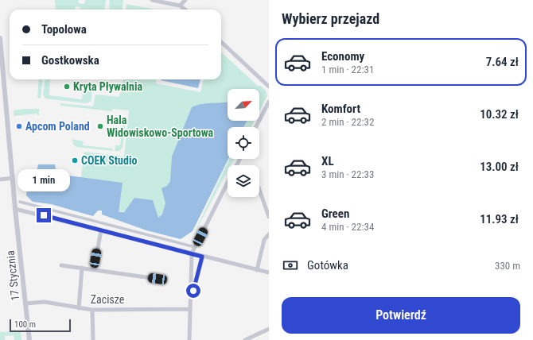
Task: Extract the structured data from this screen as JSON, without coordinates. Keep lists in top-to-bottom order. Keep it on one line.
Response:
{"streets":{"street":["17 Stycznia","Zacisze"]},"crossings":[["17 Stycznia","Zacisze"]],"places":["Kryta Pływalnia","Apcom Poland","Hala Widowiskowo-Sportowa","COEK Studio"],"scale_bar":"100 m","north":"top right","page":{"heading":"Wybierz przejazd","banner":["Topolowa","Gostkowska"],"list":[{"name":"Economy","note":"1 min · 22:31","value":"7.64 zł"},{"name":"Komfort","note":"2 min · 22:32","value":"10.32 zł"},{"name":"XL","note":"3 min · 22:33","value":"13.00 zł"},{"name":"Green","note":"4 min · 22:34","value":"11.93 zł"}],"bubble":"1 min","pay":["Gotówka","330 m"],"buttons":"Potwierdź","scale":"100 m"}}
